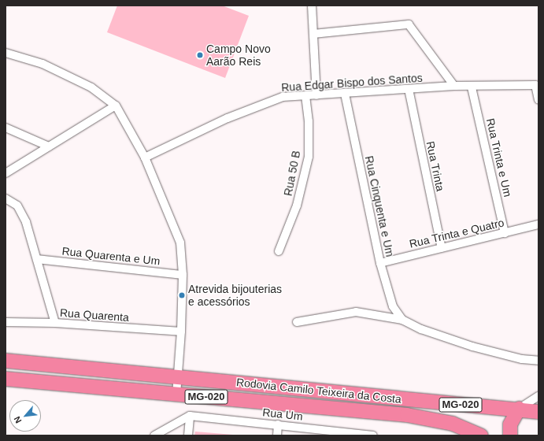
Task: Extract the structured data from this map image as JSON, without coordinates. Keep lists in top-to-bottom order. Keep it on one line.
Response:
{"streets":{"highway":["Rodovia Camilo Teixeira da Costa","MG-020"],"street":["Rua Edgar Bispo dos Santos","Rua Trinta e Um","Rua Trinta","Rua 50 B","Rua Cinquenta e Um","Rua Trinta e Quatro","Rua Quarenta e Um","Rua Quarenta","Rua Um"]},"crossings":[["Rua Edgar Bispo dos Santos","Rua Trinta e Um"],["Rua Edgar Bispo dos Santos","Rua Trinta"],["Rua Edgar Bispo dos Santos","Rua 50 B"],["Rua Edgar Bispo dos Santos","Rua Cinquenta e Um"],["Rua Trinta e Um","Rua Trinta e Quatro"],["Rua Trinta","Rua Trinta e Quatro"],["Rua Cinquenta e Um","Rua Trinta e Quatro"],["Rodovia Camilo Teixeira da Costa","MG-020"]],"places":["Campo Novo Aarão Reis","Atrevida bijouterias e acessórios"],"north":"bottom left"}
